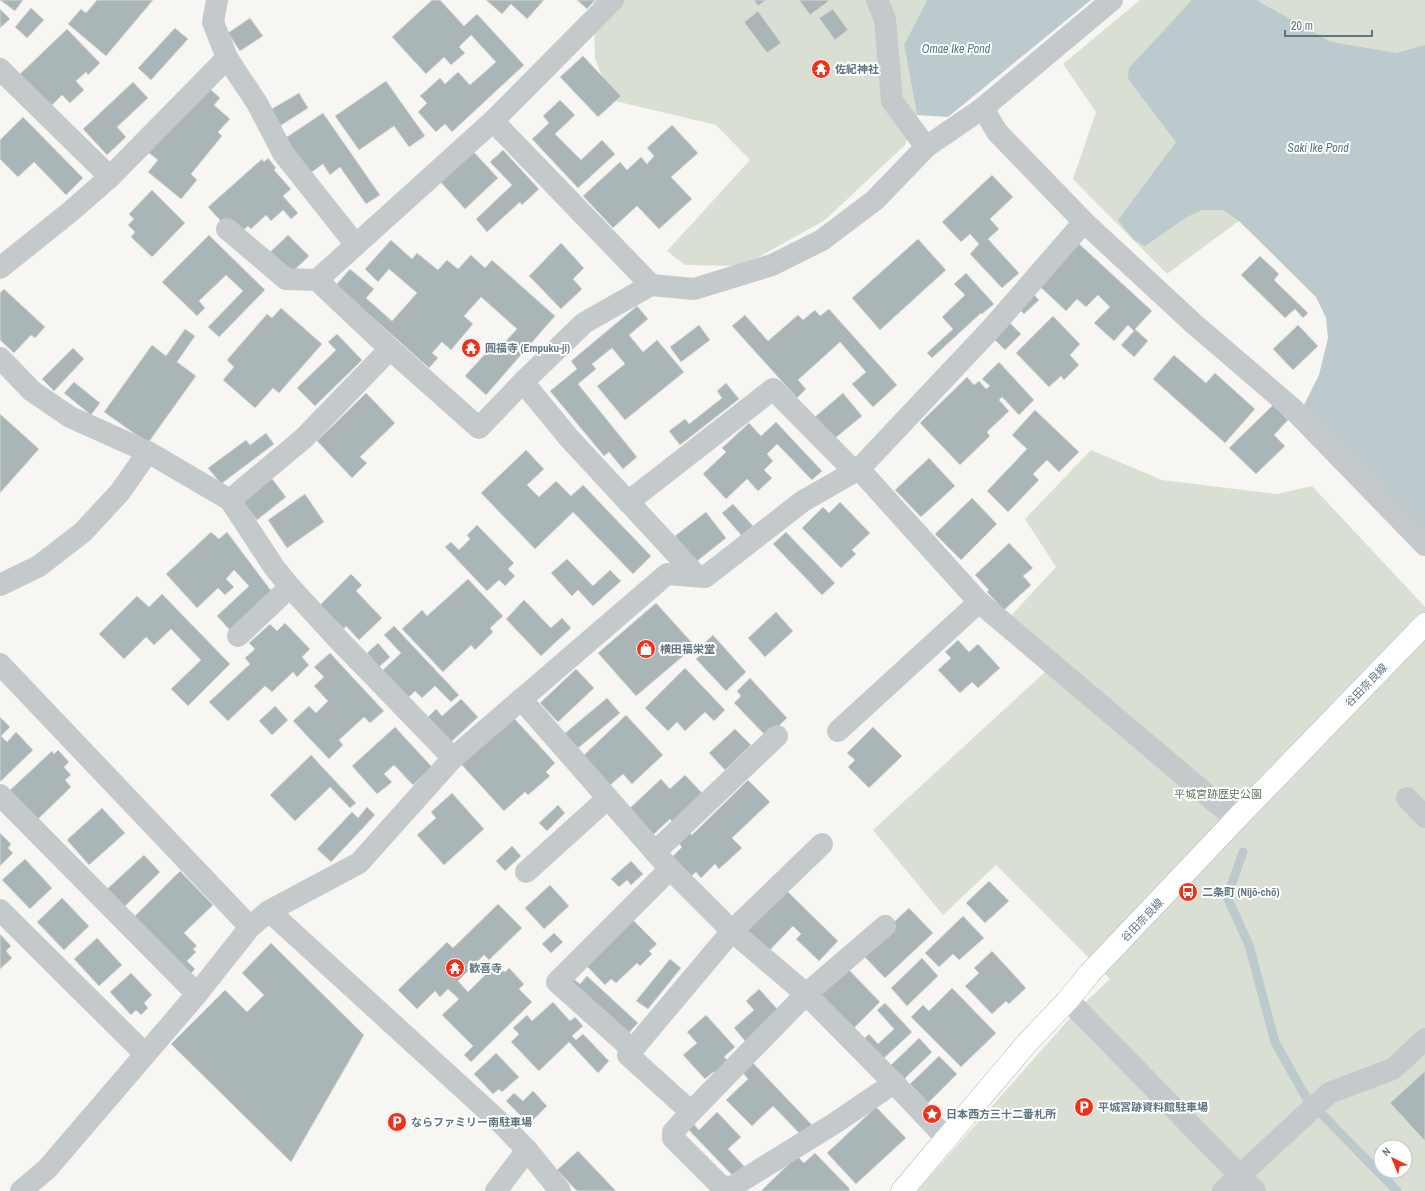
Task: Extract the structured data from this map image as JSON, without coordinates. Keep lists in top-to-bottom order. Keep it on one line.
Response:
{"streets":{"main road":["谷田奈良線"]},"water":["Omae Ike Pond","Saki Ike Pond"],"parks":["平城宮跡歴史公園"],"places":{"temple":["佐紀神社","圓福寺 (Empuku-ji)","歓喜寺"],"shop":["横田福栄堂"],"bus stop":["二条町 (Nijō-chō)"],"parking":["平城宮跡資料館駐車場","ならファミリー南駐車場"],"place":["日本西方三十二番札所"]},"scale_bar":"20 m","north":"top left"}
